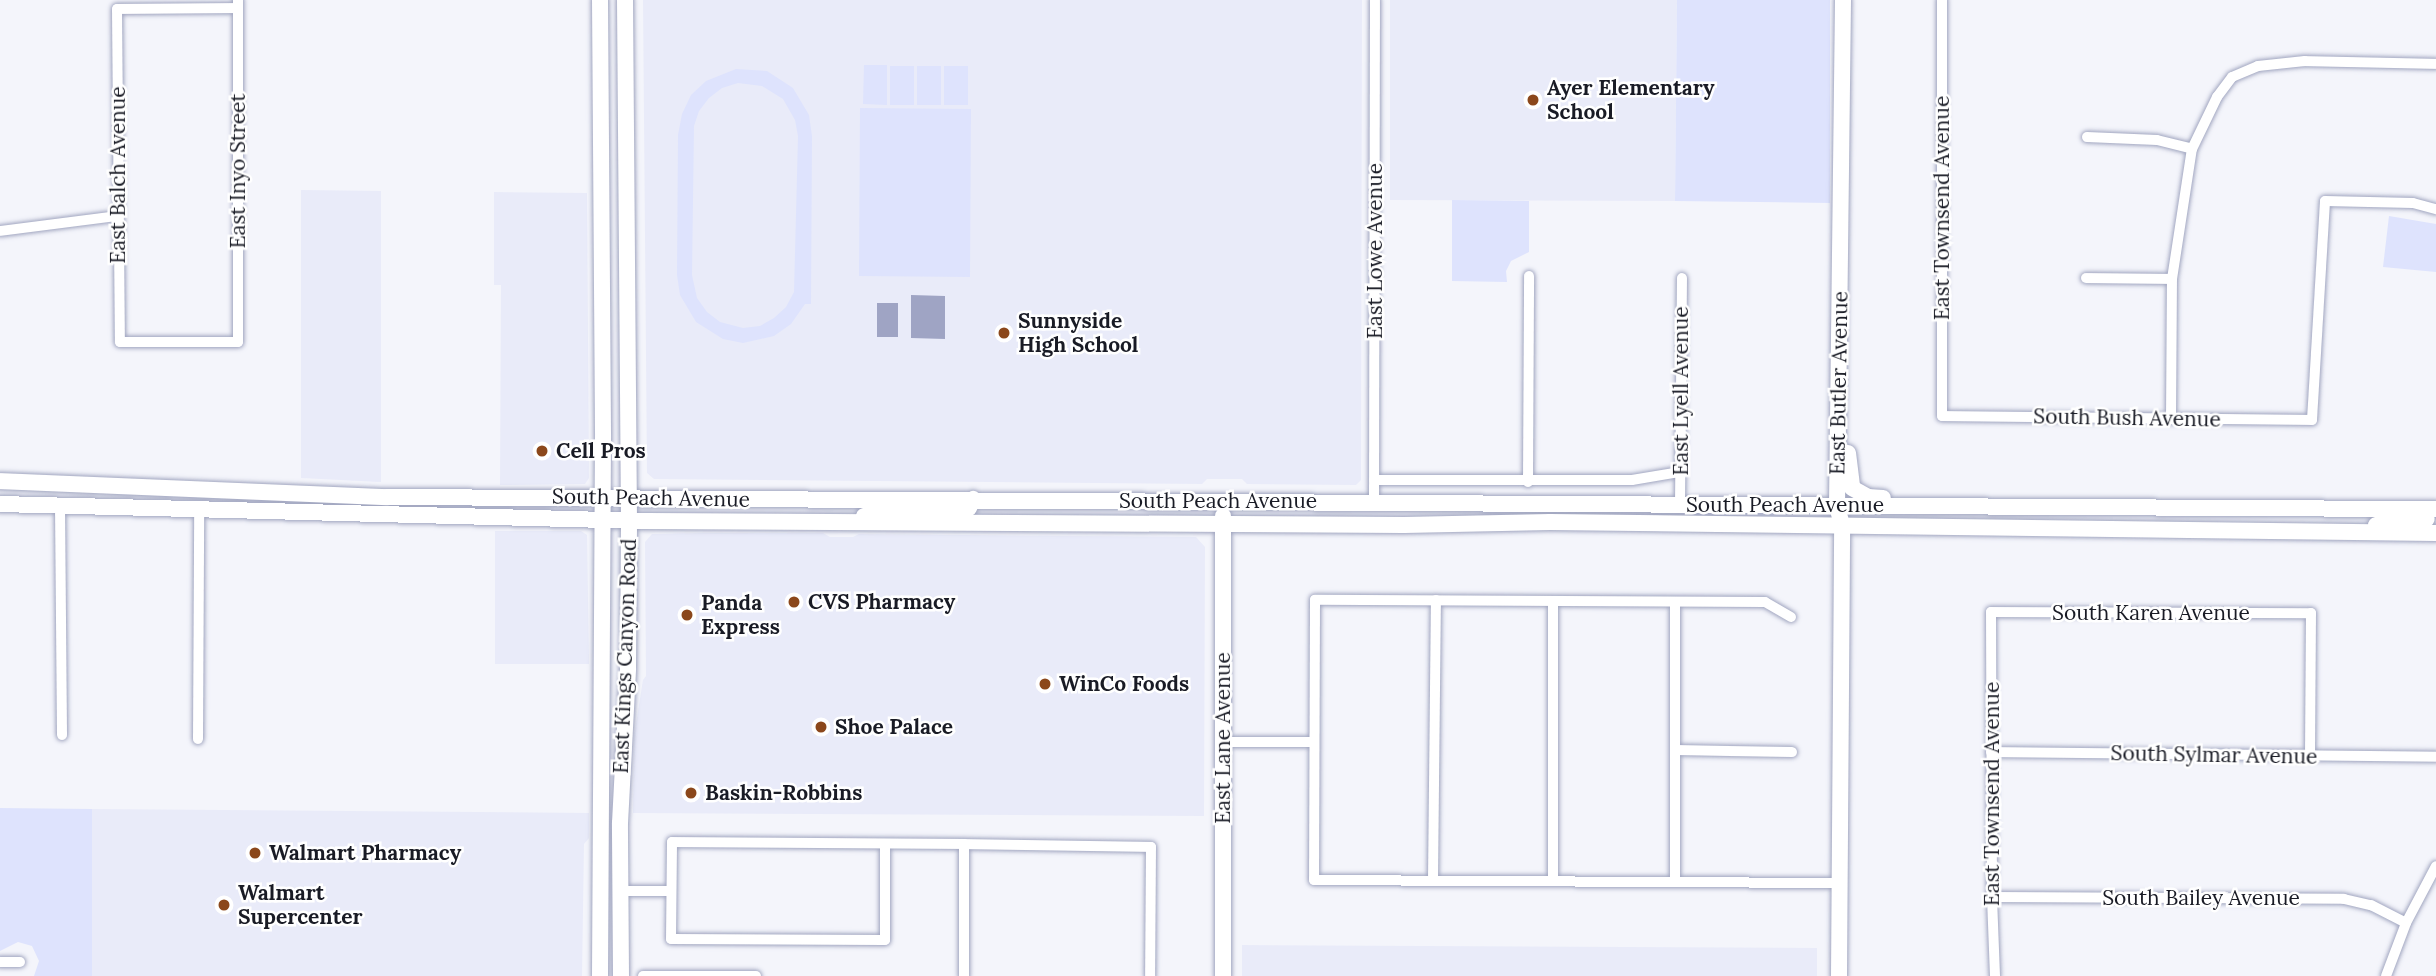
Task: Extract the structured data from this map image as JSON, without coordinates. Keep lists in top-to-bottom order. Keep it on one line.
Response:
{"streets":{"main road":["East Butler Avenue","South Peach Avenue","East Kings Canyon Road","East Lane Avenue"],"street":["East Inyo Street","East Balch Avenue","East Townsend Avenue","East Lowe Avenue","East Lyell Avenue","South Bush Avenue","South Karen Avenue","South Sylmar Avenue","South Bailey Avenue"]},"crossings":[["East Inyo Street","East Balch Avenue"],["East Townsend Avenue","South Bush Avenue"],["East Townsend Avenue","South Karen Avenue"],["East Townsend Avenue","South Sylmar Avenue"],["East Townsend Avenue","South Bailey Avenue"],["East Lowe Avenue","South Peach Avenue"],["East Butler Avenue","South Peach Avenue"],["East Lyell Avenue","South Peach Avenue"],["South Peach Avenue","East Kings Canyon Road"],["South Peach Avenue","East Lane Avenue"],["South Karen Avenue","South Sylmar Avenue"]],"places":["Ayer Elementary School","Sunnyside High School","Cell Pros","CVS Pharmacy","Panda Express","WinCo Foods","Shoe Palace","Baskin-Robbins","Walmart Pharmacy","Walmart Supercenter"]}
